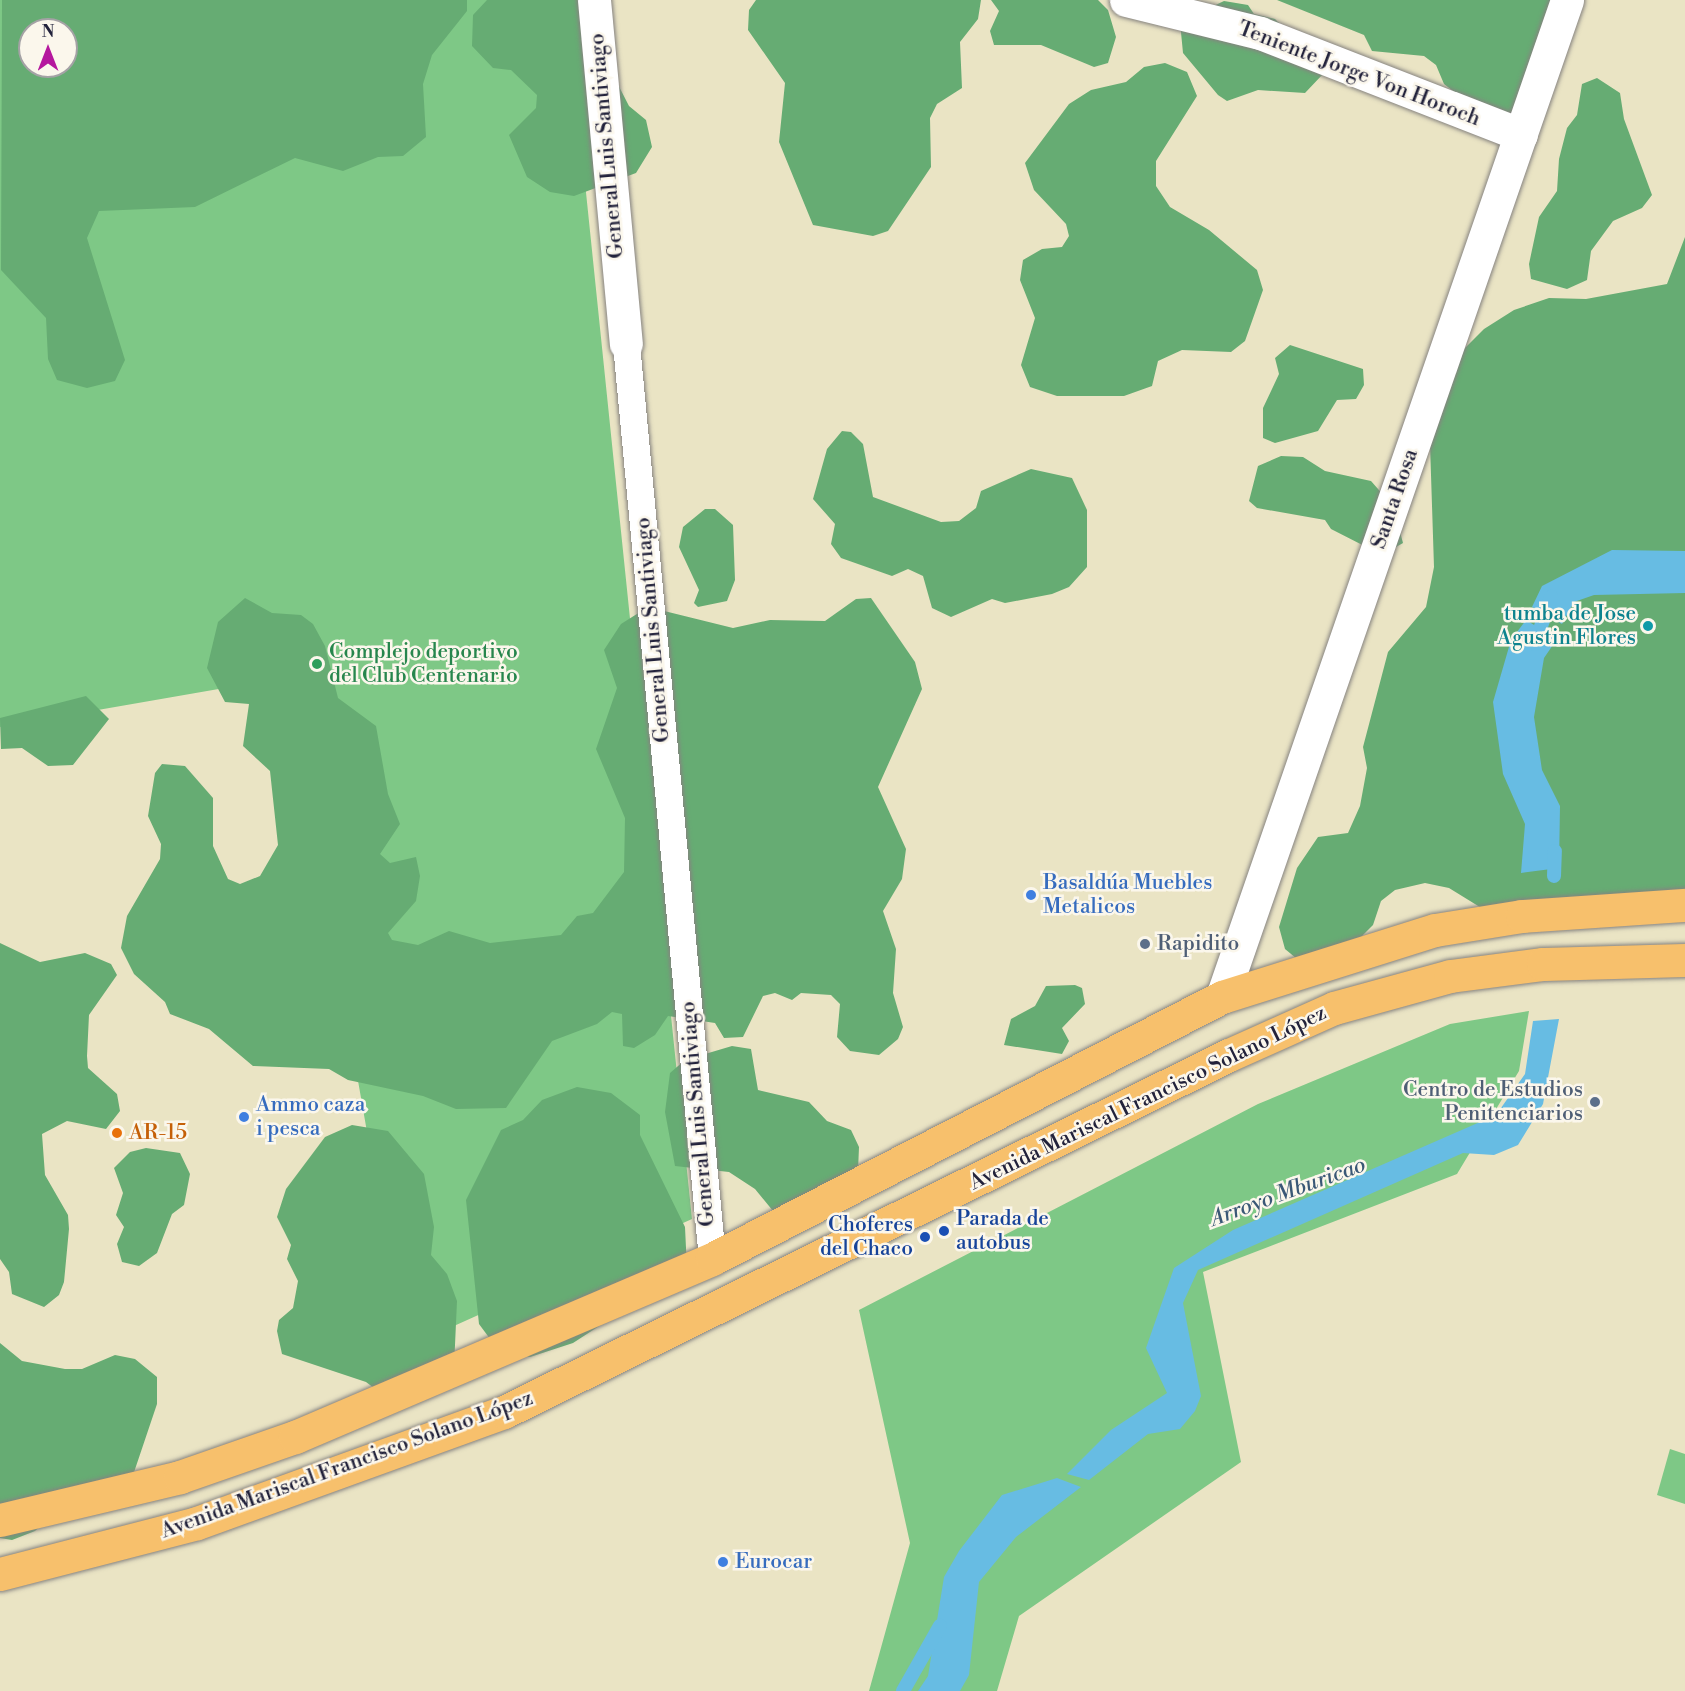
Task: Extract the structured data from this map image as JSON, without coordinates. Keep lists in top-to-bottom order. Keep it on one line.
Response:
{"streets":{"highway":["Avenida Mariscal Francisco Solano López"],"street":["Teniente Jorge Von Horoch","General Luis Santiviago","Santa Rosa"]},"crossings":[["Teniente Jorge Von Horoch","Santa Rosa"],["General Luis Santiviago","Avenida Mariscal Francisco Solano López"],["Santa Rosa","Avenida Mariscal Francisco Solano López"]],"water":["Arroyo Mburicao"],"places":["tumba de Jose Agustin Flores","Complejo deportivo del Club Centenario","Basaldúa Muebles Metalicos","Rapidito","Centro de Estudios Penitenciarios","Ammo caza i pesca","AR-15","Parada de autobus","Choferes del Chaco","Eurocar"],"north":"top"}
